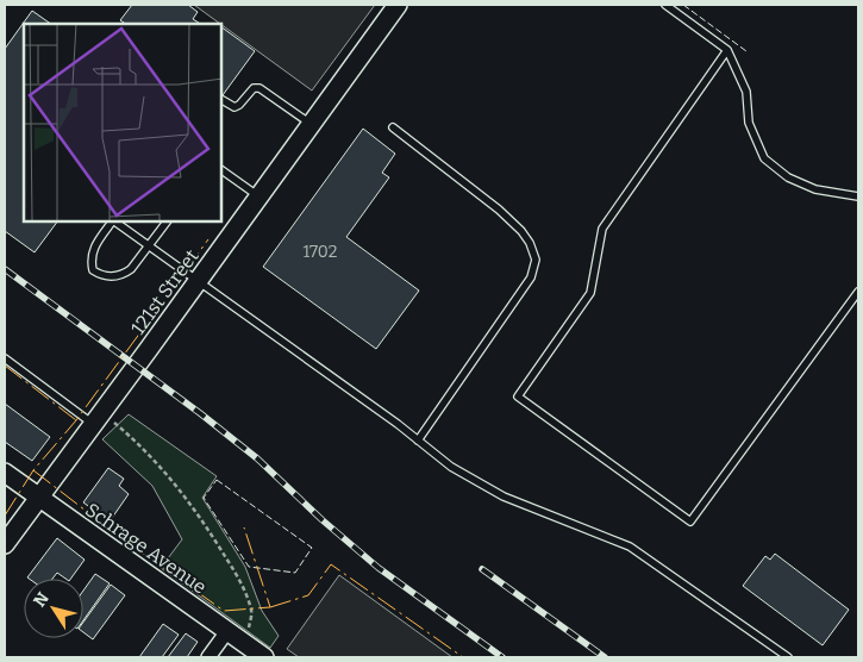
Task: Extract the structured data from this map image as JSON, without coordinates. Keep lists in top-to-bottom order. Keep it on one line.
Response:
{"streets":{"street":["121st Street","Schrage Avenue"]},"crossings":[["121st Street","Schrage Avenue"]],"house_numbers":["1702"],"north":"top left"}
